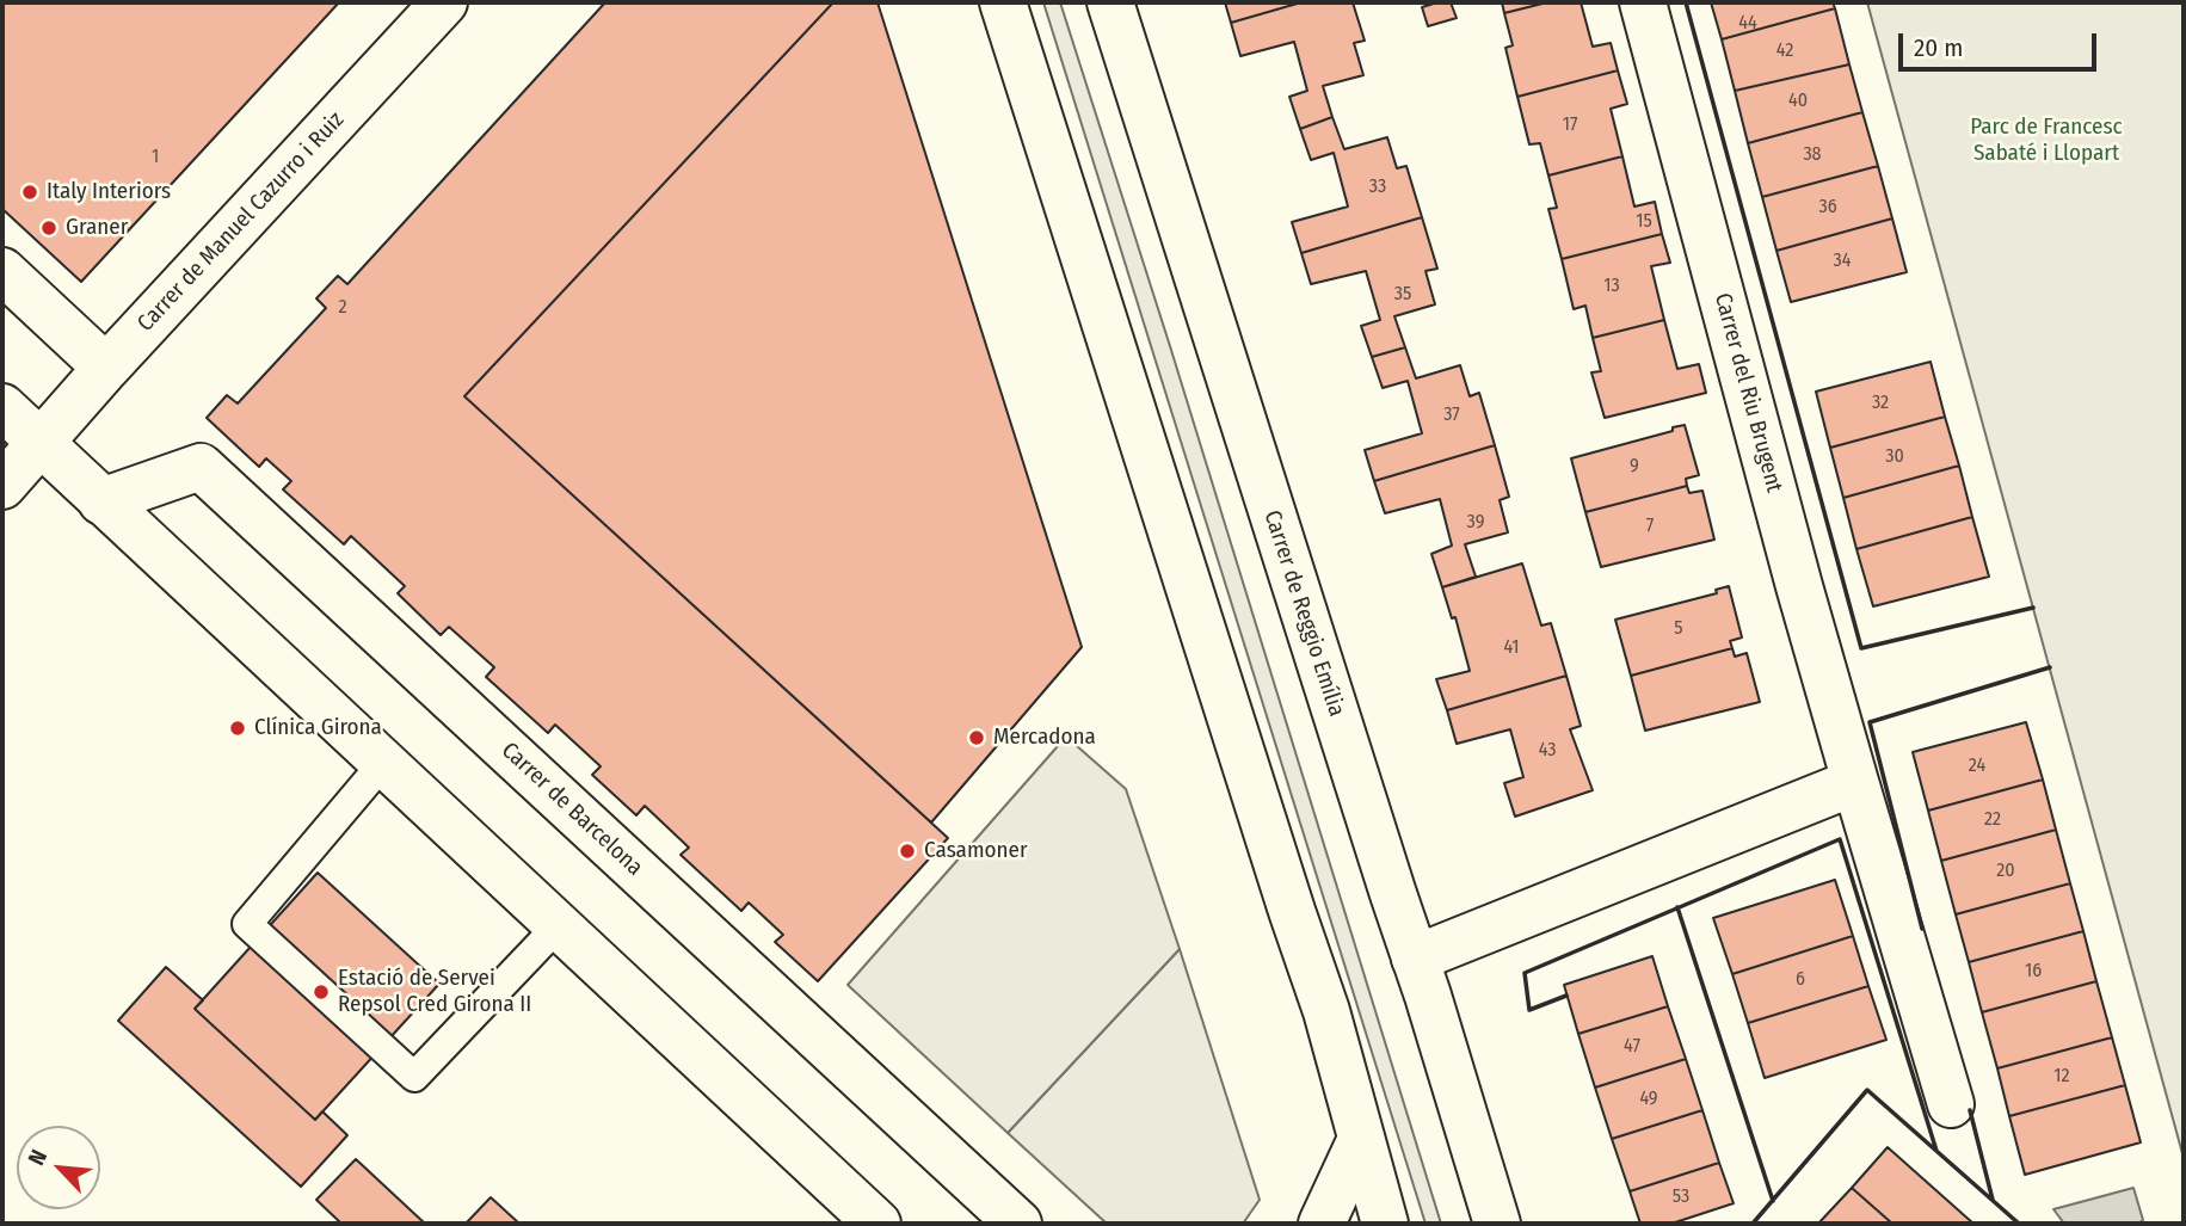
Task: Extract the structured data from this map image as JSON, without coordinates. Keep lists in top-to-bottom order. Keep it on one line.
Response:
{"streets":{"street":["Carrer de Manuel Cazurro i Ruiz","Carrer del Riu Brugent","Carrer de Reggio Emília","Carrer de Barcelona"]},"parks":["Parc de Francesc Sabaté i Llopart"],"places":["Italy Interiors","Graner","Clínica Girona","Mercadona","Casamoner","Estació de Servei Repsol Cred Girona II"],"house_numbers":["44","42","40","17","38","1","33","36","15","34","13","35","2","32","37","30","9","39","7","5","41","43","24","22","20","16","6","47","12","49","53"],"scale_bar":"20 m","north":"top left"}
